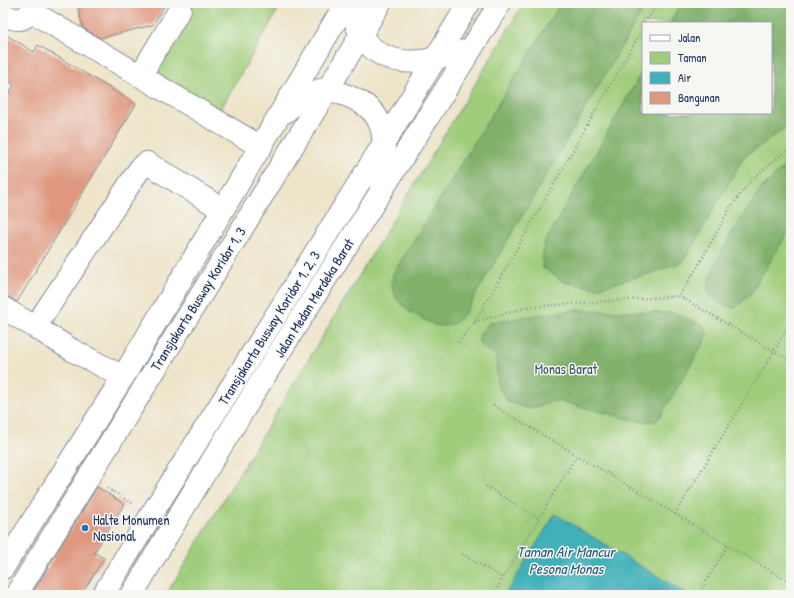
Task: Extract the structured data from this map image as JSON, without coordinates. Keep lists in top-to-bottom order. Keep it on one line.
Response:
{"streets":{"main road":["Jalan Medan Merdeka Barat","Transjakarta Busway Koridor 1, 3","Transjakarta Busway Koridor 1, 2, 3"]},"water":["Taman Air Mancur Pesona Monas"],"parks":["Monas Barat"],"places":["Halte Monumen Nasional"],"legend":["Jalan","Taman","Air","Bangunan"]}
